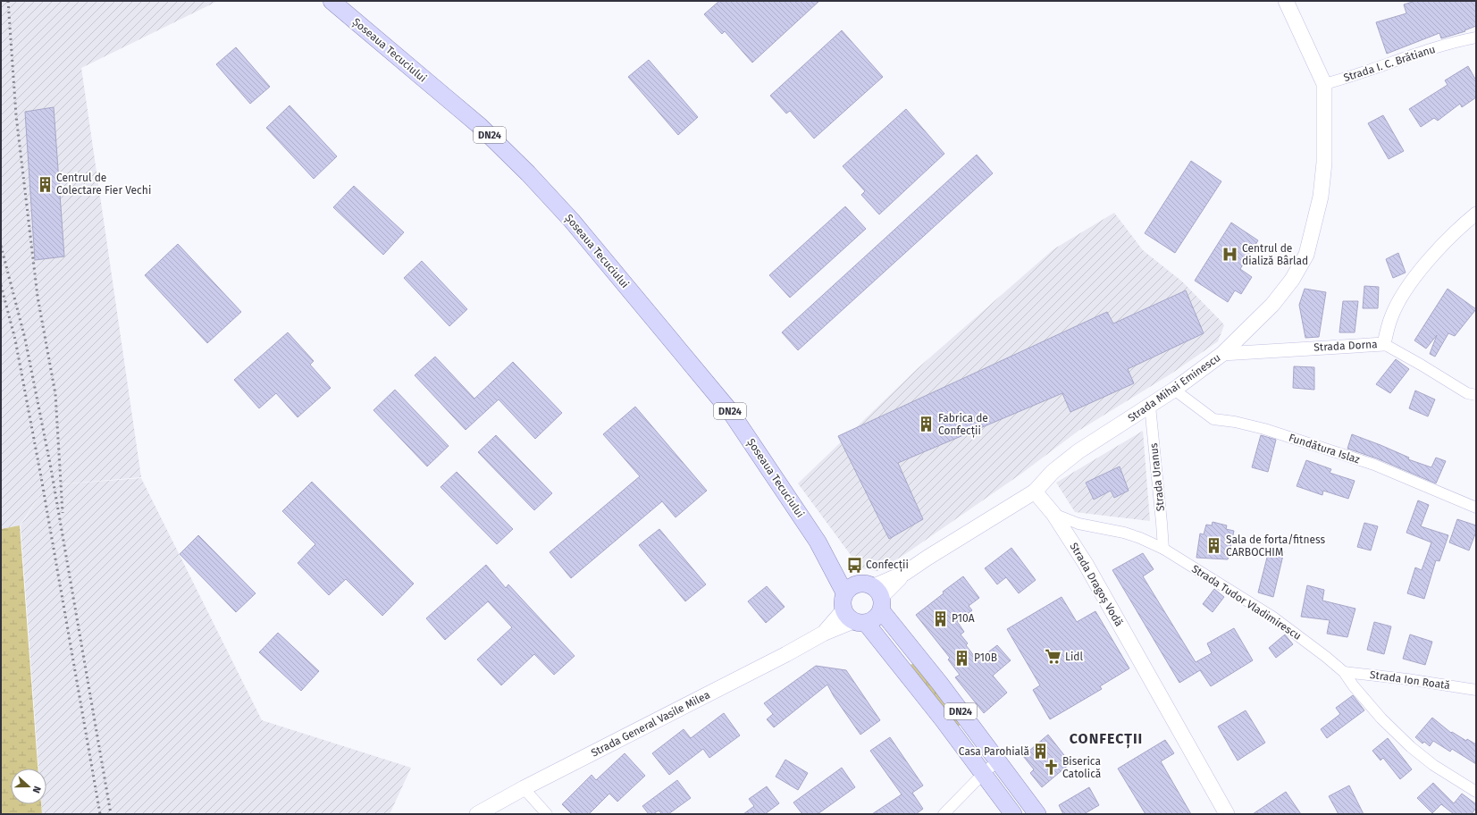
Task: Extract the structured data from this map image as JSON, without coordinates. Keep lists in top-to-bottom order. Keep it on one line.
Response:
{"streets":{"main road":["Șoseaua Tecuciului","DN24","Strada Mihai Eminescu","Strada Dragoș Vodă","Strada General Vasile Milea"],"street":["Strada I. C. Brătianu","Strada Dorna","Fundătura Islaz","Strada Uranus","Strada Tudor Vladimirescu","Strada Ion Roată"]},"crossings":[["Șoseaua Tecuciului","DN24"],["Șoseaua Tecuciului","Strada General Vasile Milea"],["Strada I. C. Brătianu","Strada Mihai Eminescu"],["DN24","Strada General Vasile Milea"],["Strada Dorna","Strada Mihai Eminescu"],["Strada Mihai Eminescu","Fundătura Islaz"],["Strada Mihai Eminescu","Strada Uranus"],["Strada Mihai Eminescu","Strada Dragoș Vodă"],["Strada Uranus","Strada Tudor Vladimirescu"],["Strada Dragoș Vodă","Strada Tudor Vladimirescu"],["Strada Tudor Vladimirescu","Strada Ion Roată"]],"districts":["CONFECȚII"],"places":{"building":["Centrul de Colectare Fier Vechi","Fabrica de Confecții","Sala de forta/fitness CARBOCHIM","P10A","P10B","Casa Parohială"],"hospital":["Centrul de dializă Bârlad"],"bus stop":["Confecții"],"supermarket":["Lidl"],"church":["Biserica Catolică"]},"north":"right"}
